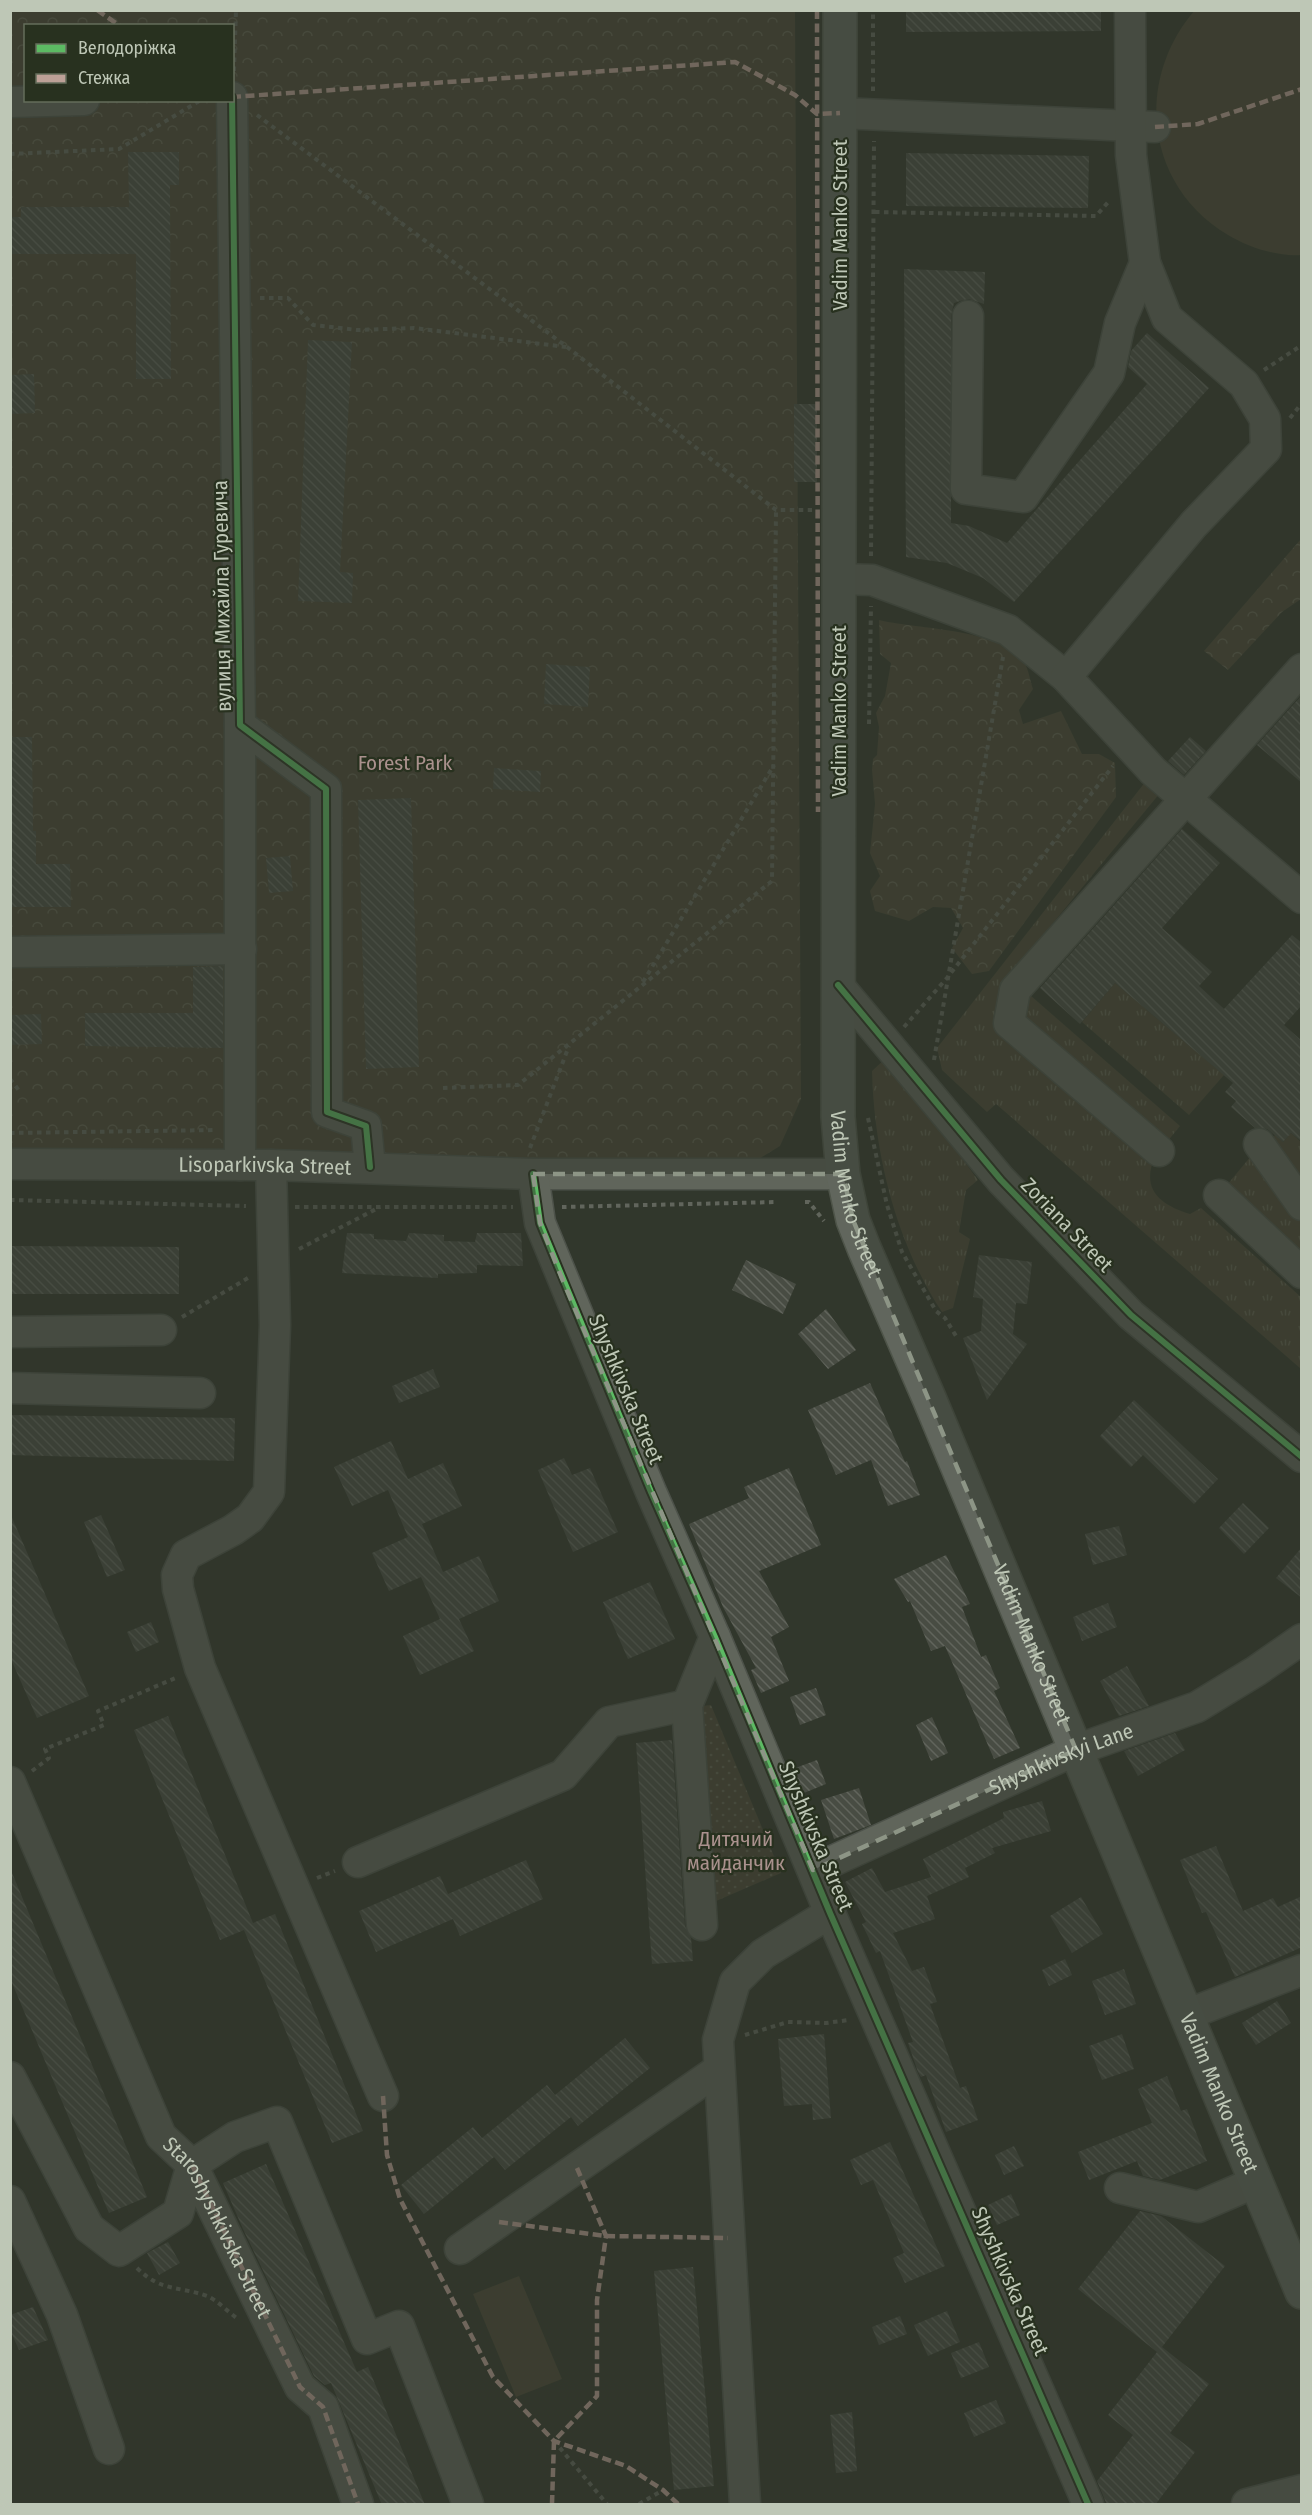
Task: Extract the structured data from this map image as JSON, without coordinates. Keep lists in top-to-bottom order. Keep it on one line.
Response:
{"streets":{"main road":["Vadim Manko Street"],"street":["вулиця Михайла Гуревича","Lisoparkivska Street","Zoriana Street","Shyshkivska Street","Shyshkivskyi Lane","Staroshyshkivska Street"]},"crossings":[["Vadim Manko Street","Lisoparkivska Street"],["Vadim Manko Street","Zoriana Street"],["Vadim Manko Street","Shyshkivskyi Lane"],["вулиця Михайла Гуревича","Lisoparkivska Street"],["Lisoparkivska Street","Shyshkivska Street"],["Shyshkivska Street","Shyshkivskyi Lane"]],"parks":["Forest Park","Дитячий майданчик"],"legend":["Велодоріжка","Стежка"]}
